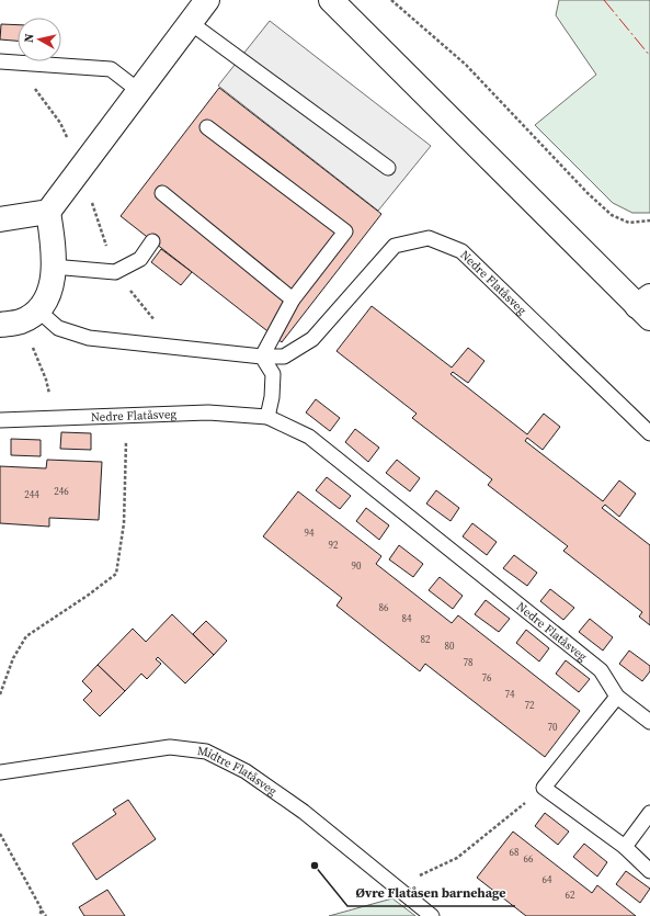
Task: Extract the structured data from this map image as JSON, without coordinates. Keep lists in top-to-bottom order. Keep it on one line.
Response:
{"streets":{"lane":["Nedre Flatåsveg","Midtre Flatåsveg"]},"places":["Øvre Flatåsen barnehage"],"house_numbers":["246","244","94","92","90","86","84","82","80","78","76","74","72","70","68","66","64","62"],"north":"left"}
